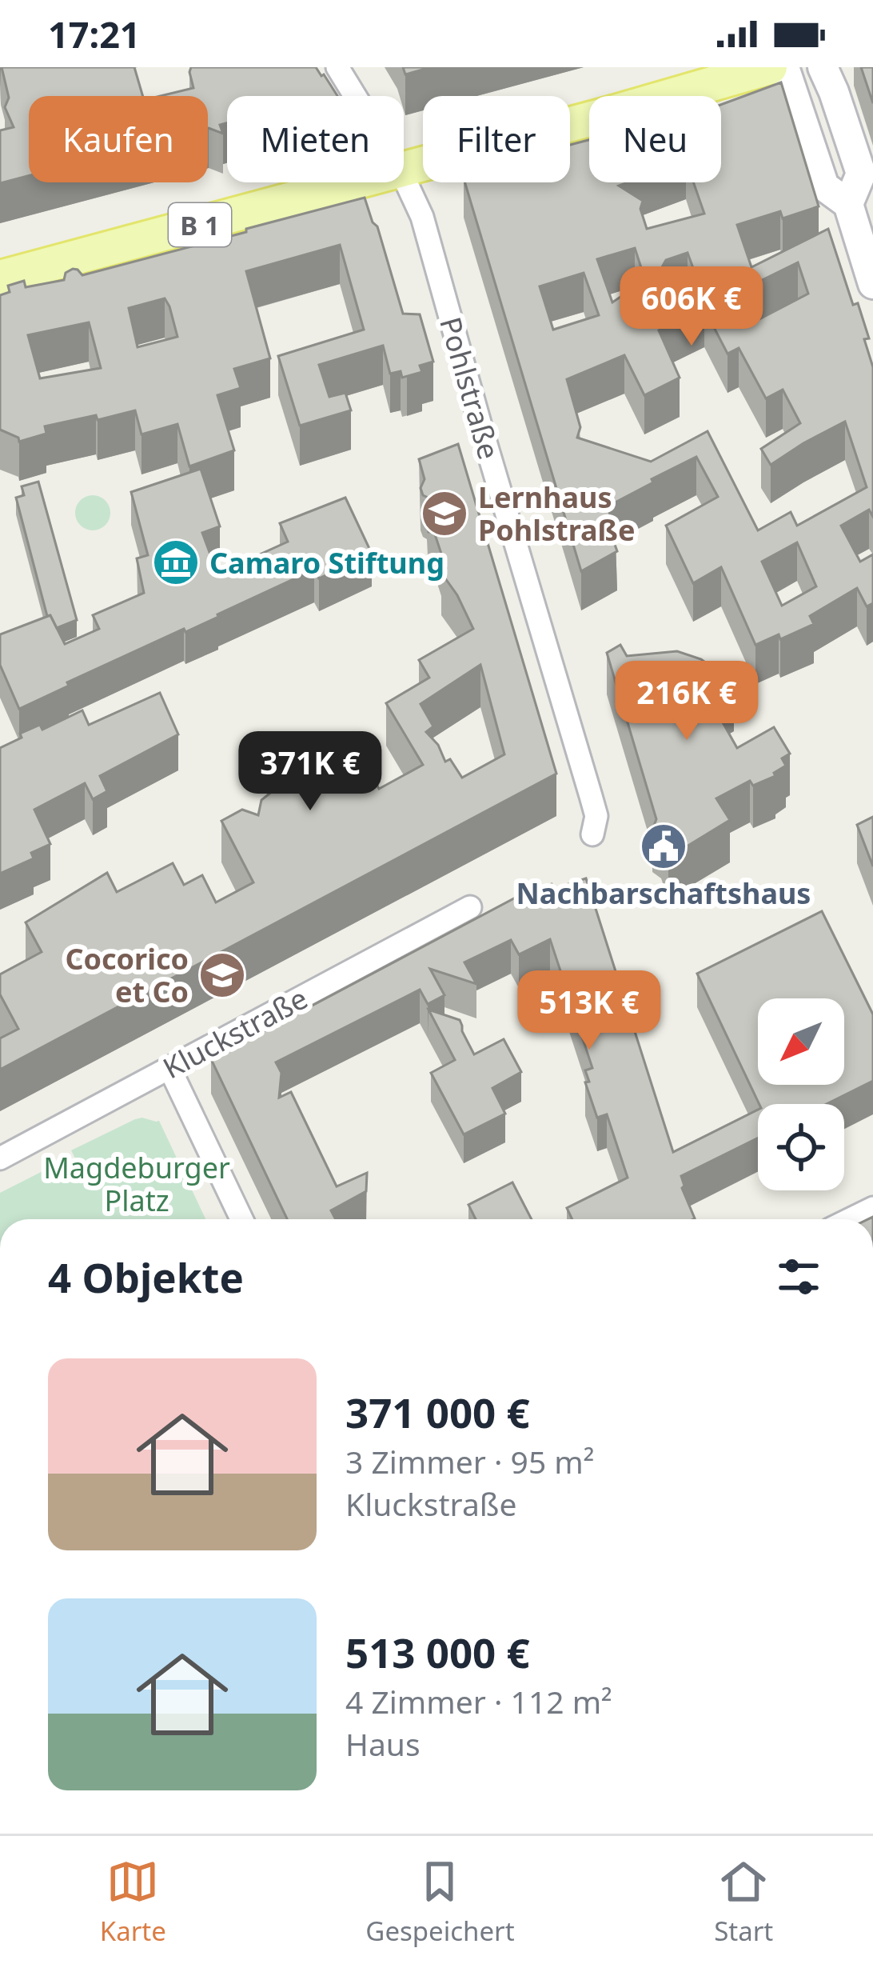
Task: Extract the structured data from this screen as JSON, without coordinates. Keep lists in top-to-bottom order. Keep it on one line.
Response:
{"streets":{"main road":["B 1"],"street":["Pohlstraße","Kluckstraße"]},"parks":["Magdeburger Platz"],"places":{"school or university":["Lernhaus Pohlstraße","Cocorico et Co"],"museum":["Camaro Stiftung"],"public building":["Nachbarschaftshaus"]},"north":"bottom left","page":{"status":"17:21","chip":["Kaufen","Mieten","Filter","Neu"],"price":["606K €","216K €","371K €","513K €"],"heading":"4 Objekte","list":[{"name":"371 000 €","note":"3 Zimmer · 95 m² · Kluckstraße"},{"name":"513 000 €","note":"4 Zimmer · 112 m² · Haus"}],"tabs":["Karte","Gespeichert","Start"]}}
